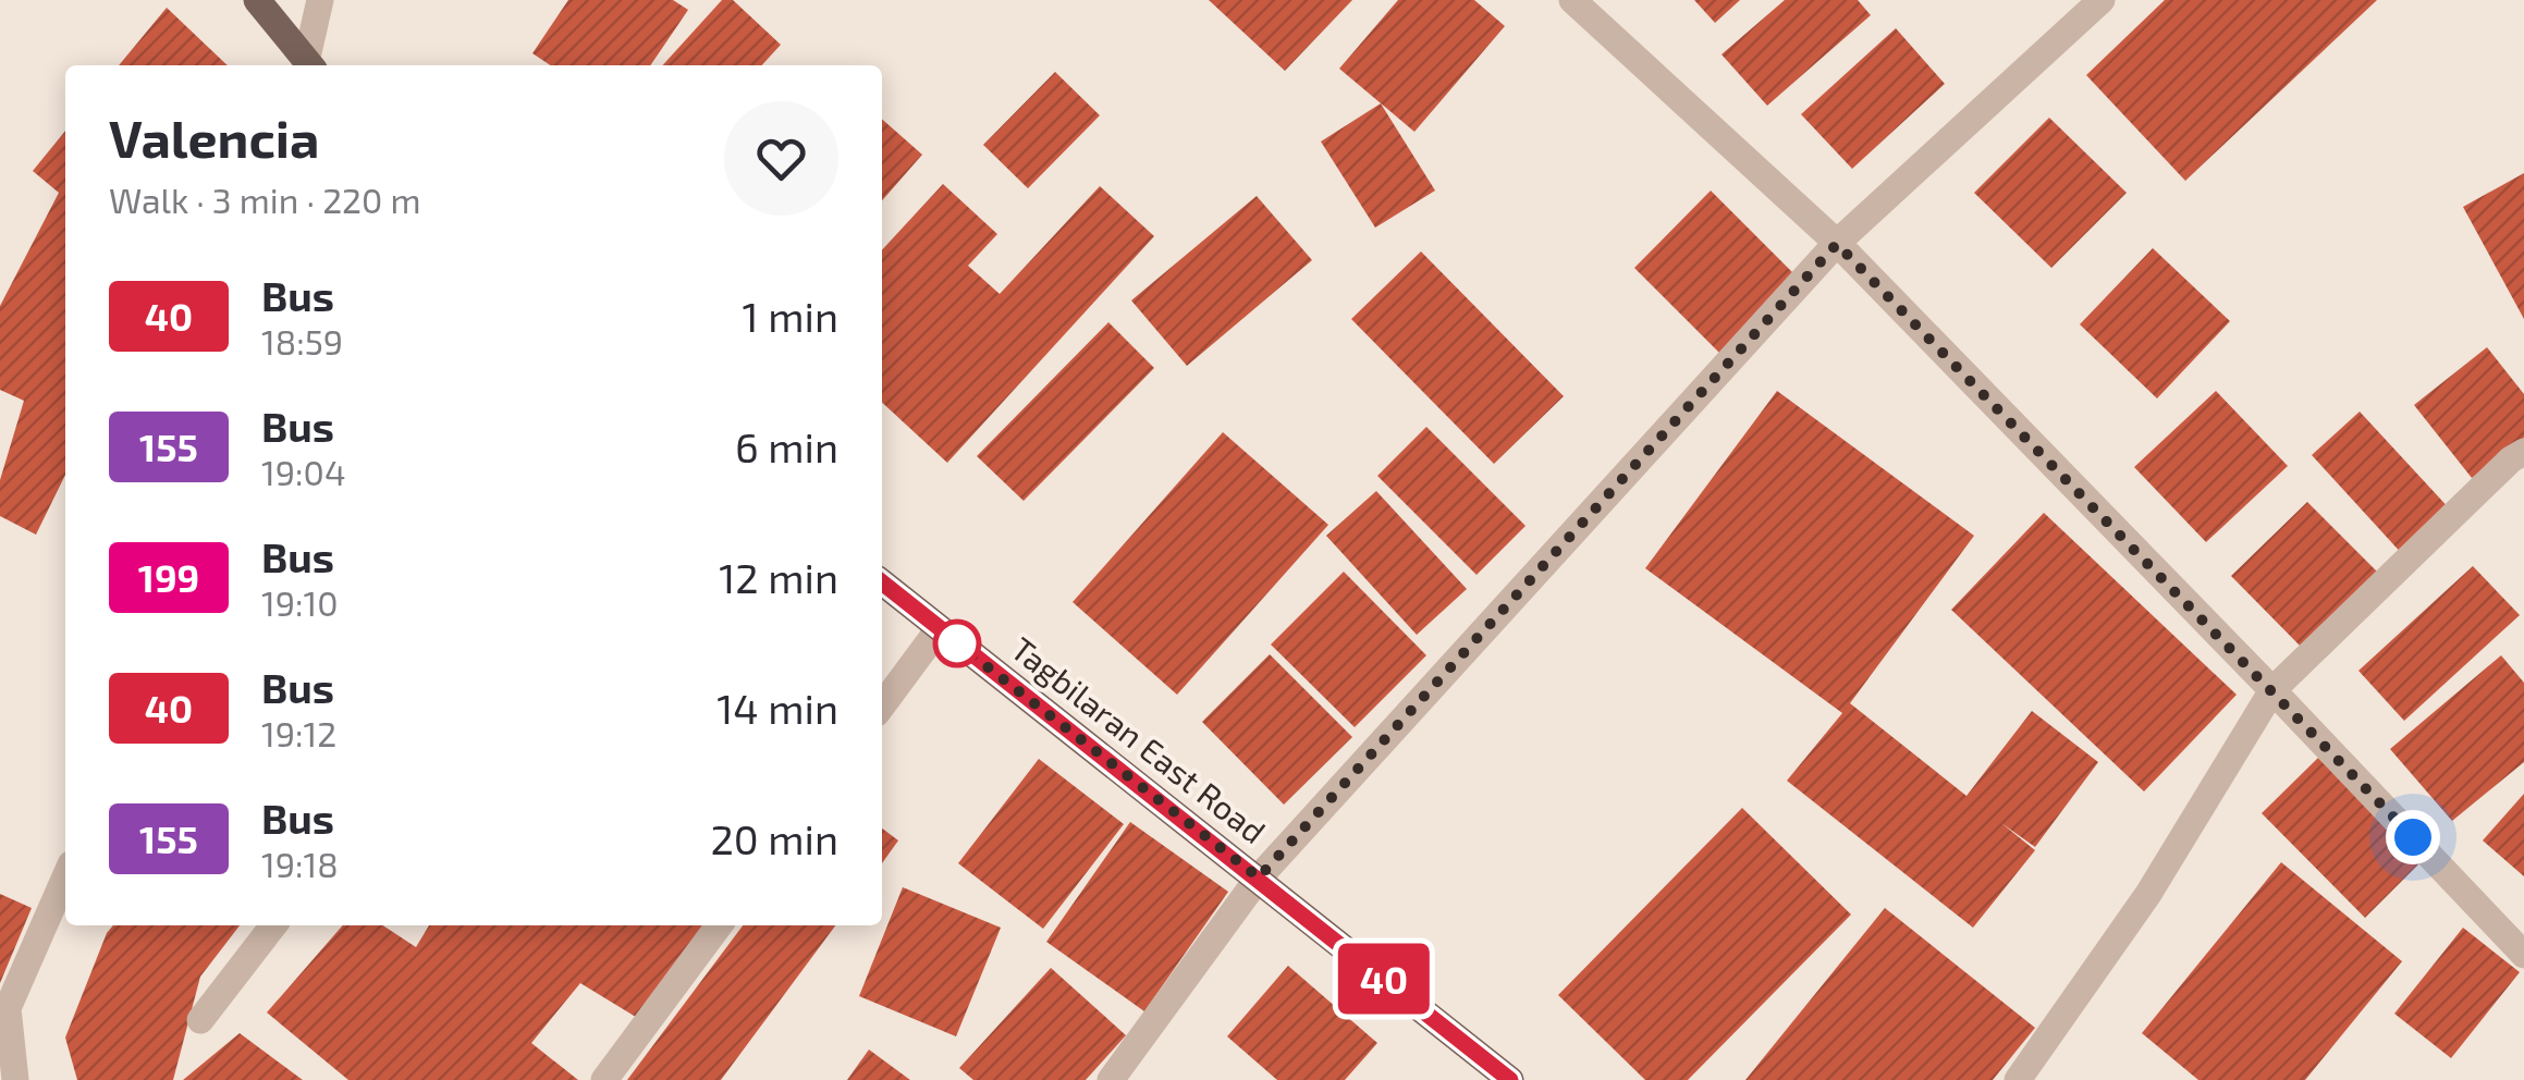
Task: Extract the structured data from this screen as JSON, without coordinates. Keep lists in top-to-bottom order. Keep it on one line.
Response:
{"streets":{"main road":["Tagbilaran East Road"]},"lines":["bus line 40"],"page":{"on_map":"40","heading":["Valencia","Walk · 3 min · 220 m"],"list":[{"mark":"40","name":"Bus","note":"18:59","value":"1 min"},{"mark":"155","name":"Bus","note":"19:04","value":"6 min"},{"mark":"199","name":"Bus","note":"19:10","value":"12 min"},{"mark":"40","name":"Bus","note":"19:12","value":"14 min"},{"mark":"155","name":"Bus","note":"19:18","value":"20 min"}]}}
